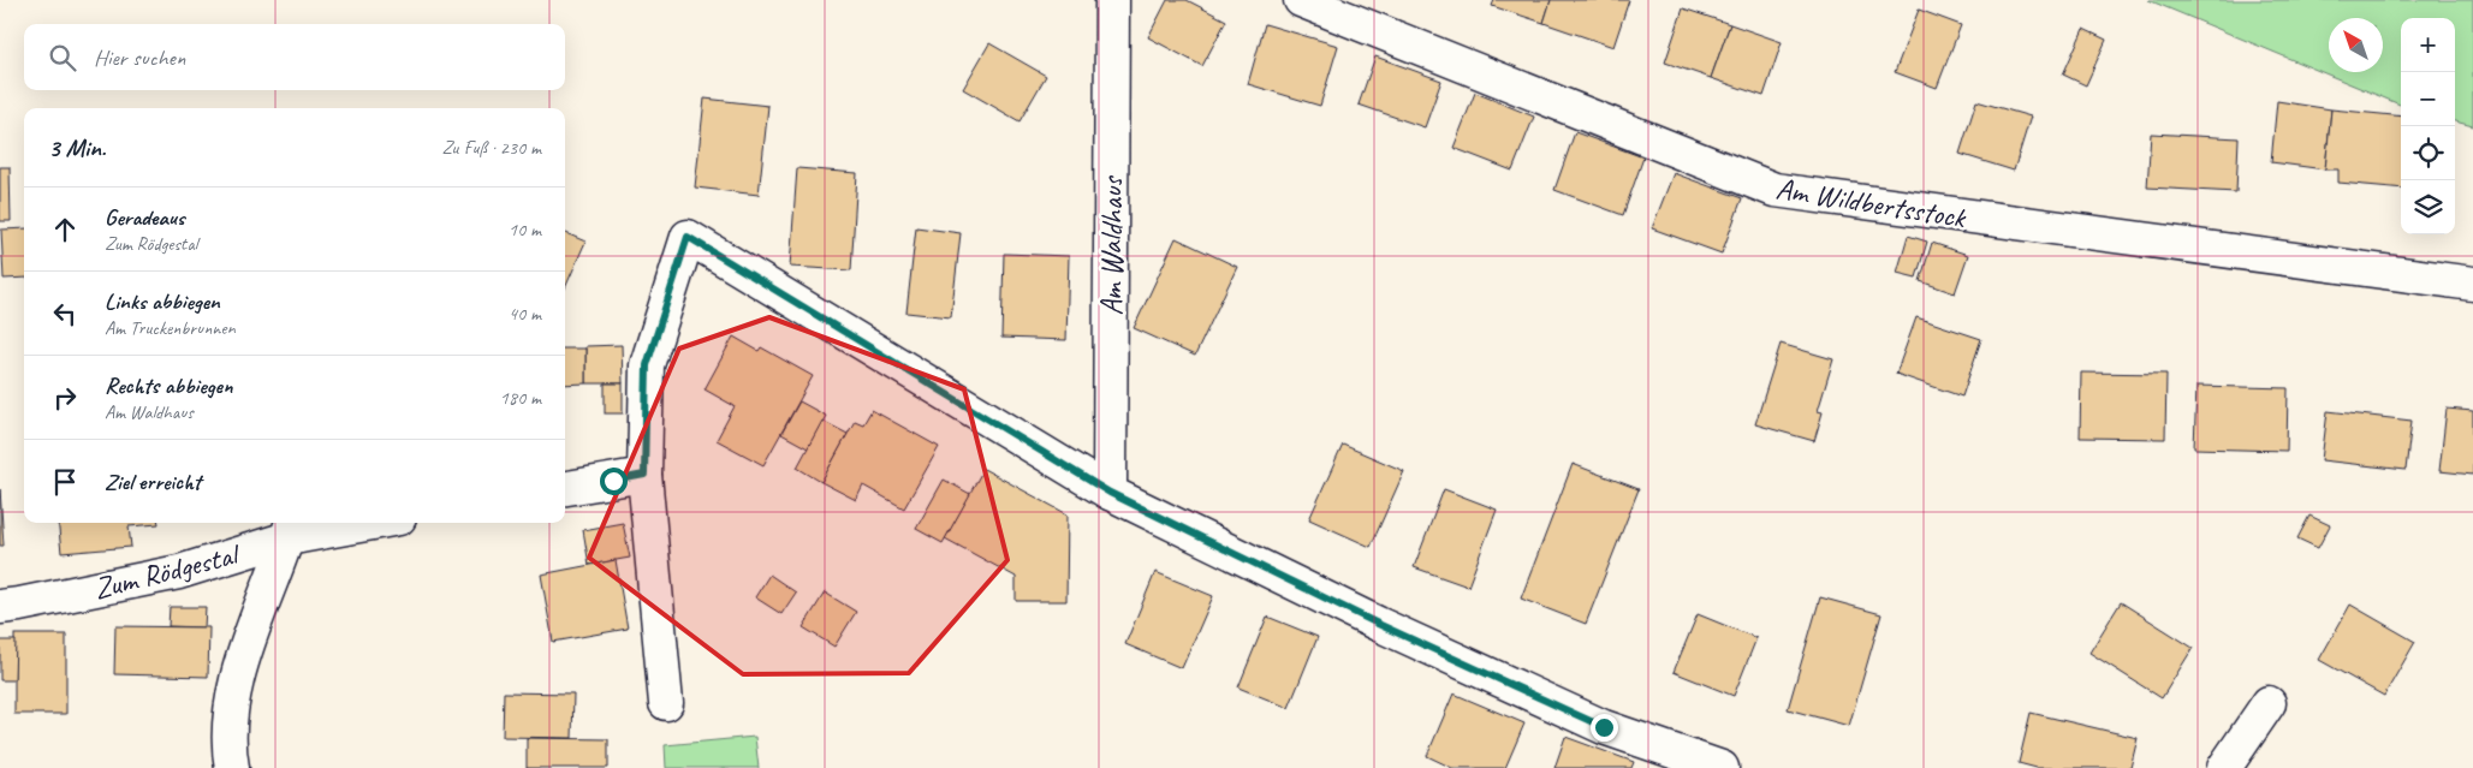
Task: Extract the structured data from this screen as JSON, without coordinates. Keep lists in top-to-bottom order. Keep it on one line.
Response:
{"streets":{"street":["Am Wildbertsstock","Am Waldhaus","Zum Rödgestal"]},"north":"top left","page":{"map_buttons":["+","−"],"search":"Hier suchen","heading":["3 Min.","Zu Fuß · 230 m"],"list":[["Geradeaus","Zum Rödgestal","10 m"],["Links abbiegen","Am Truckenbrunnen","40 m"],["Rechts abbiegen","Am Waldhaus","180 m"],"Ziel erreicht"]}}
